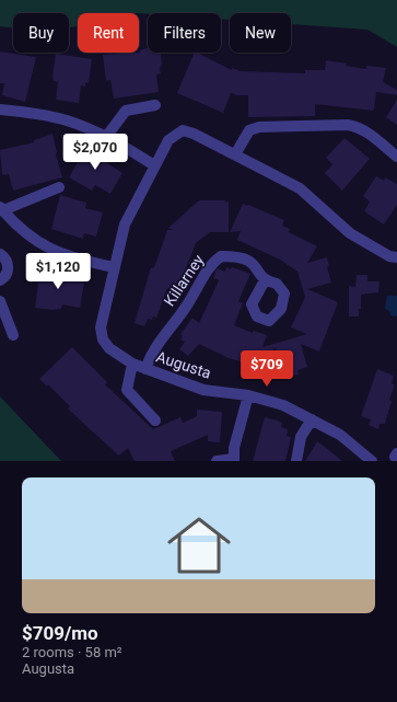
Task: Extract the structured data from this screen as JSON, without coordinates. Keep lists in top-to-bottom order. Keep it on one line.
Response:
{"streets":{"street":["Killarney","Augusta"]},"crossings":[["Killarney","Augusta"]],"page":{"chip":["Buy","Rent","Filters","New"],"price":["$2,070","$1,120","$709"],"list":[{"name":"$709/mo","note":"2 rooms · 58 m² · Augusta"}]}}
